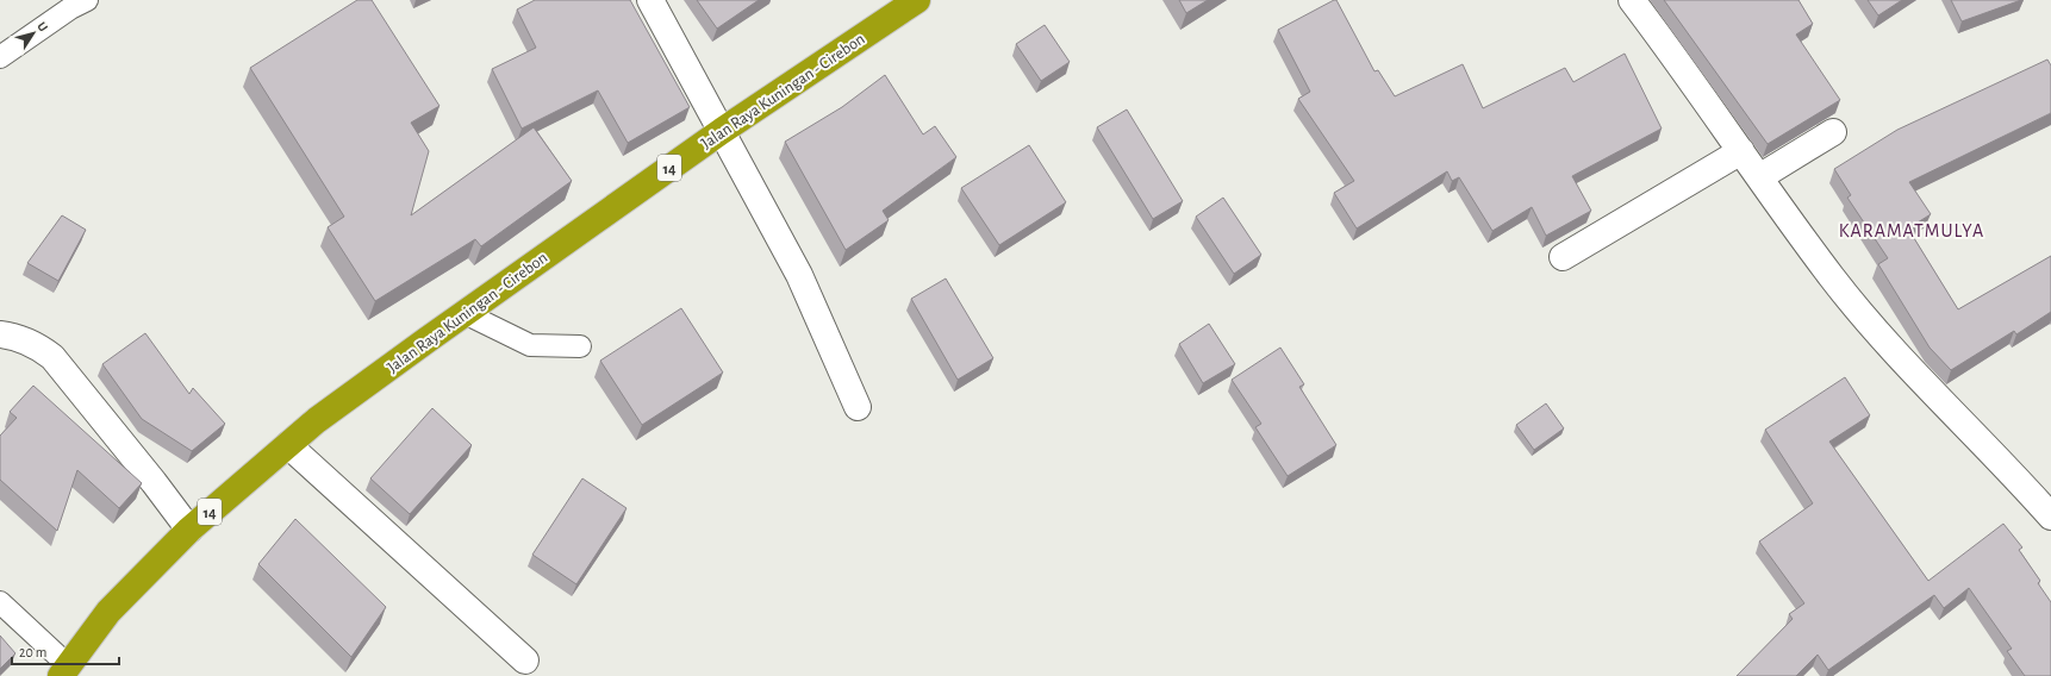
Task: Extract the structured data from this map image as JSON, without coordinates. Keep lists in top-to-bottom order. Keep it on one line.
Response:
{"streets":{"highway":["Jalan Raya Kuningan - Cirebon","14"]},"districts":["KARAMATMULYA"],"scale_bar":"20 m","north":"top right"}
